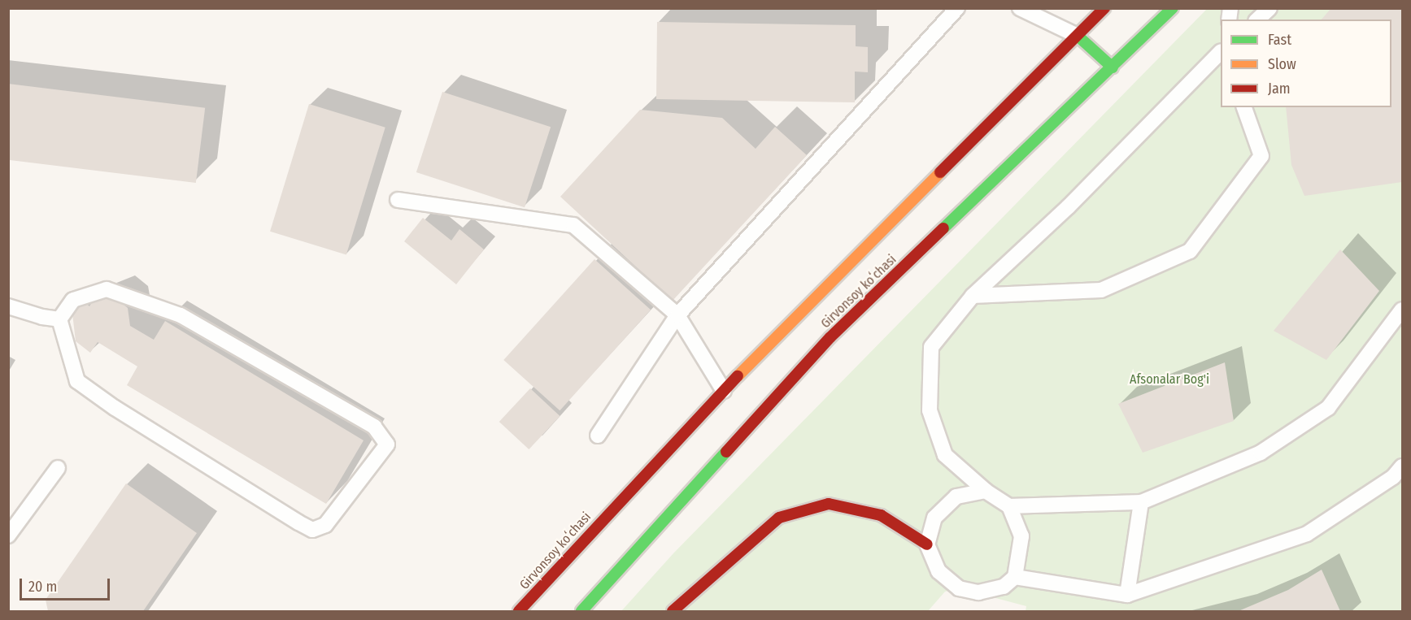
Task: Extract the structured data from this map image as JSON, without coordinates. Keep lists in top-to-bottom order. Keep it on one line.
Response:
{"streets":{"main road":["Girvonsoy koʻchasi"]},"parks":["Afsonalar Bog'i"],"legend":["Fast","Slow","Jam"],"scale_bar":"20 m"}
